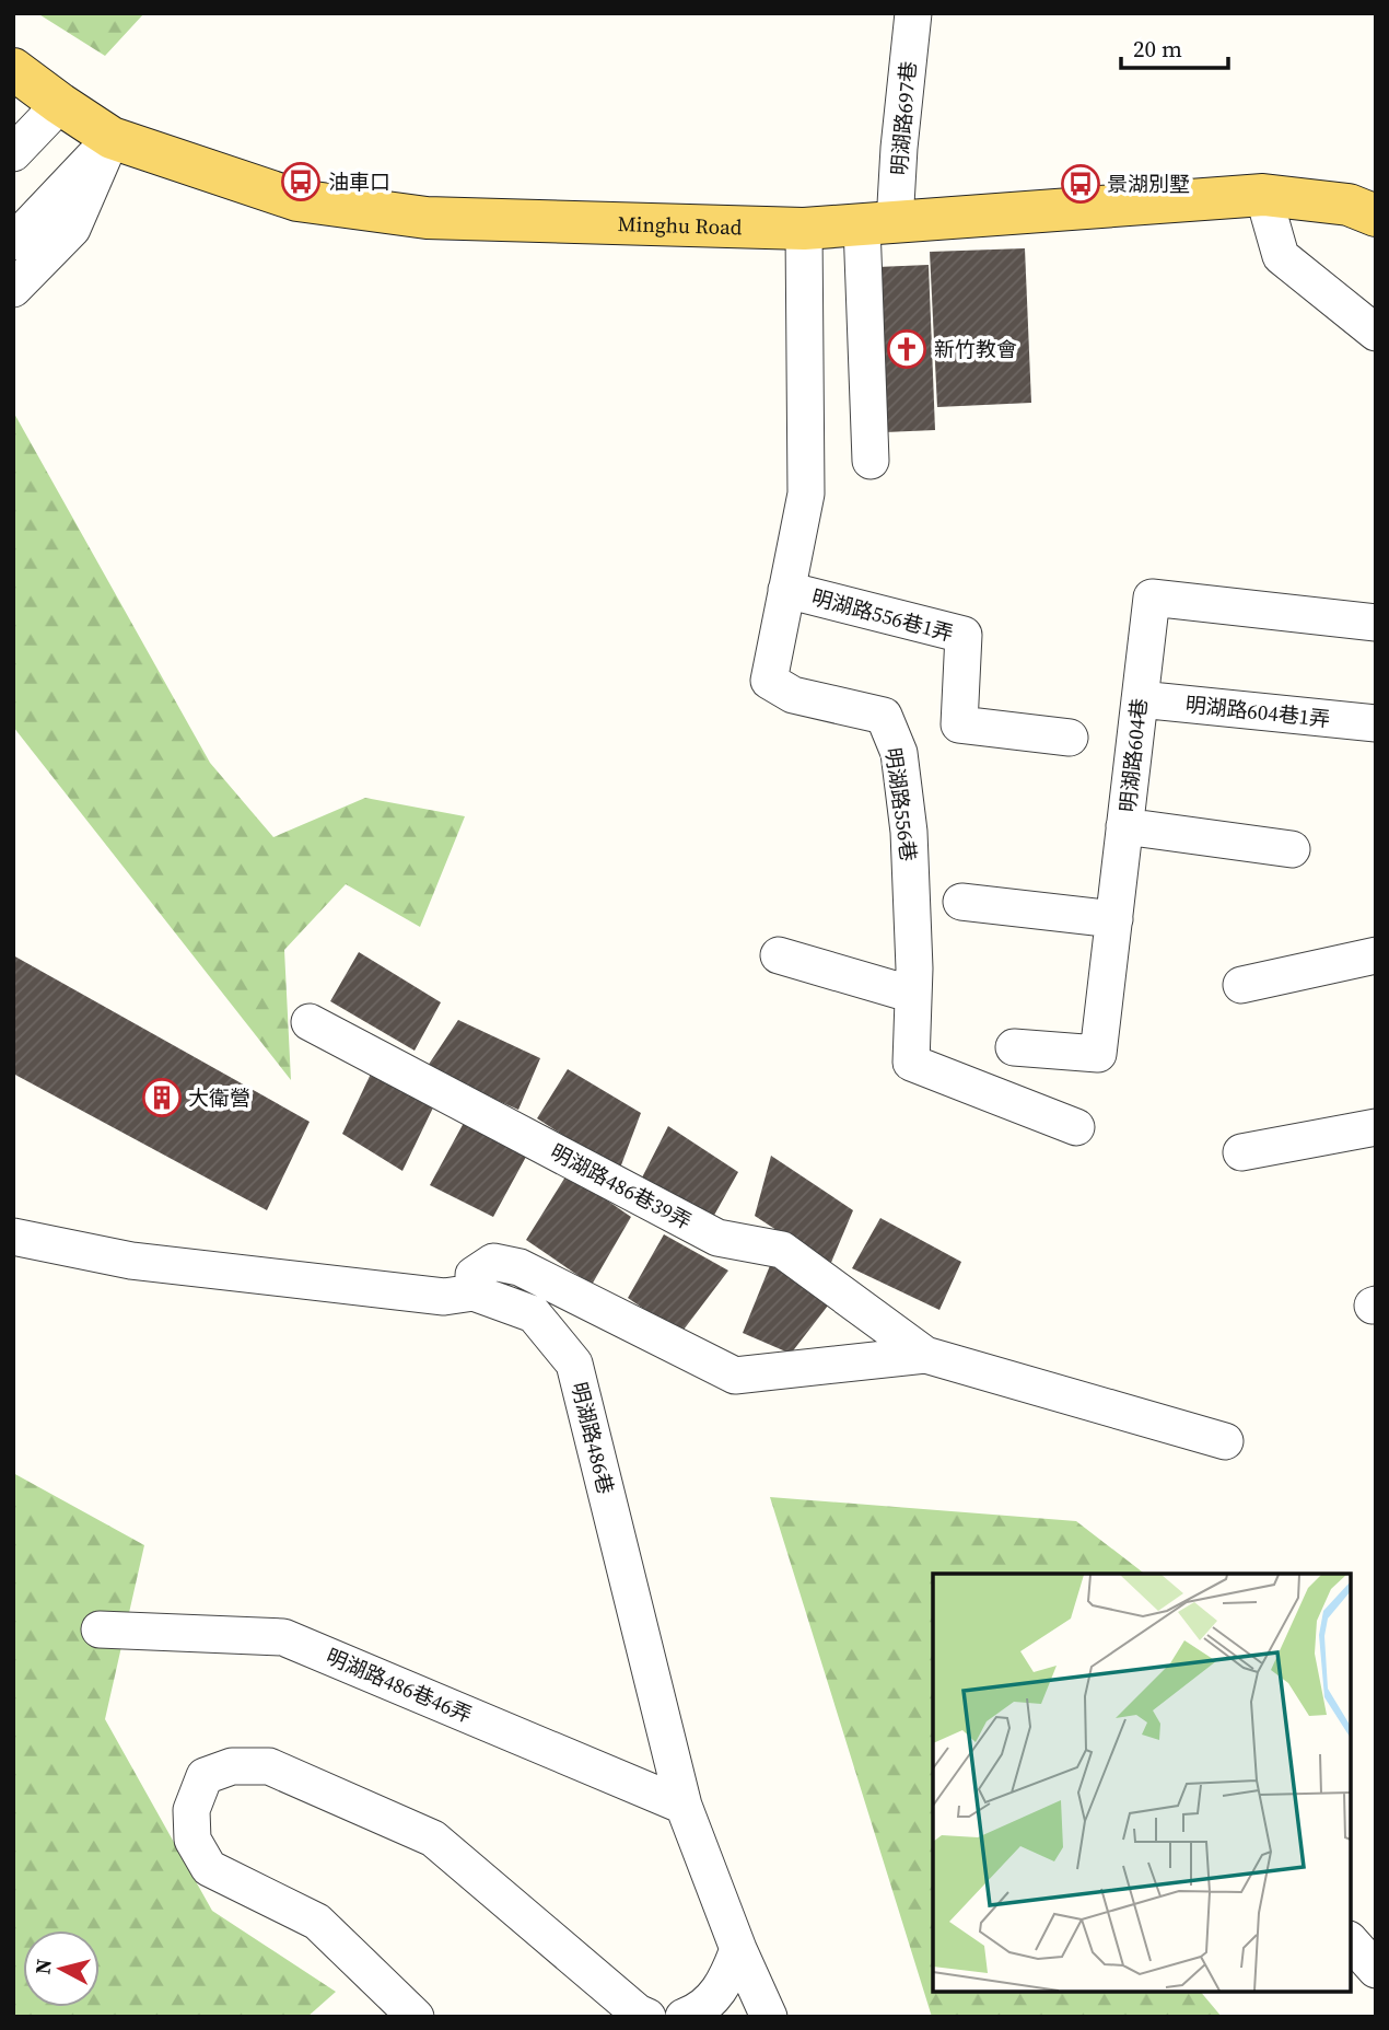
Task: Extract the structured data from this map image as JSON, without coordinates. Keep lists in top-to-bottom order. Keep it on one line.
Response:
{"streets":{"main road":["Minghu Road"],"street":["明湖路697巷","明湖路556巷1弄","明湖路604巷1弄","明湖路604巷","明湖路556巷","明湖路486巷39弄","明湖路486巷","明湖路486巷46弄"]},"crossings":[["明湖路697巷","Minghu Road"],["Minghu Road","明湖路556巷"],["明湖路556巷1弄","明湖路556巷"],["明湖路604巷1弄","明湖路604巷"],["明湖路486巷39弄","明湖路486巷"],["明湖路486巷","明湖路486巷46弄"]],"places":{"bus stop":["油車口","景湖別墅"],"church":["新竹教會"],"building":["大衛營"]},"scale_bar":"20 m","north":"left"}
